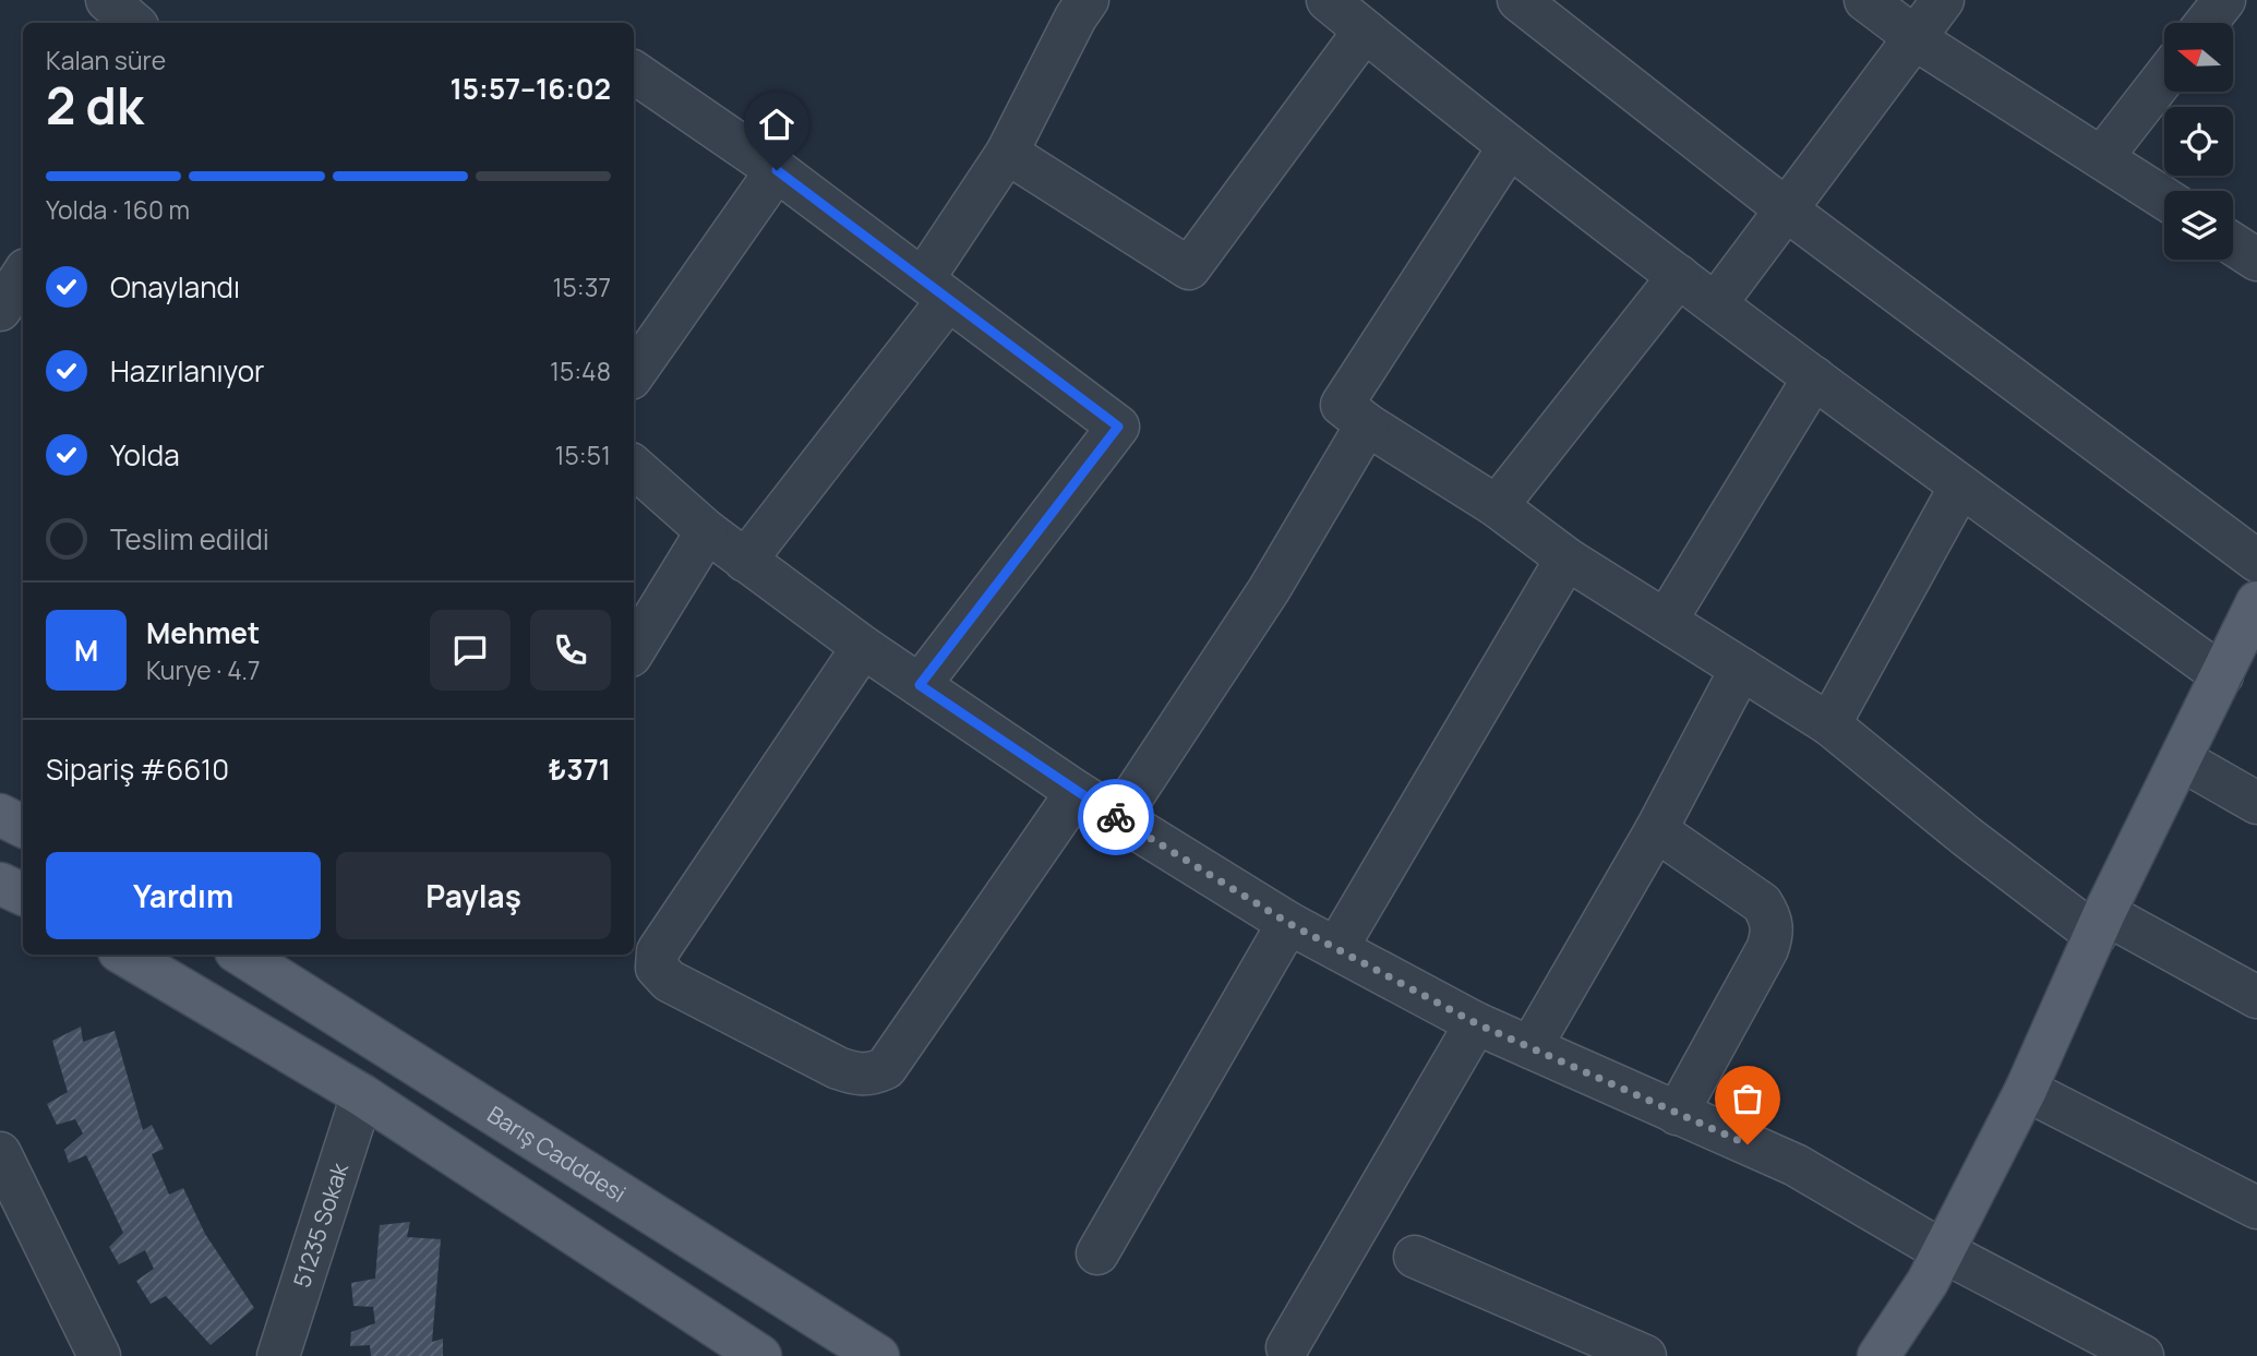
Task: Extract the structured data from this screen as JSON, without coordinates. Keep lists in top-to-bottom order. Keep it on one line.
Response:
{"streets":{"main road":["Barış Cadddesi"],"street":["51235 Sokak"]},"north":"left","page":{"heading":["2 dk","Kalan süre","15:57–16:02"],"panel":["Mehmet","Kurye · 4.7","Sipariş #6610","₺371"],"bar":"Yolda · 160 m","list":[["Onaylandı","15:37"],["Hazırlanıyor","15:48"],["Yolda","15:51"],"Teslim edildi"],"round":"M","buttons":["Yardım","Paylaş"]}}
